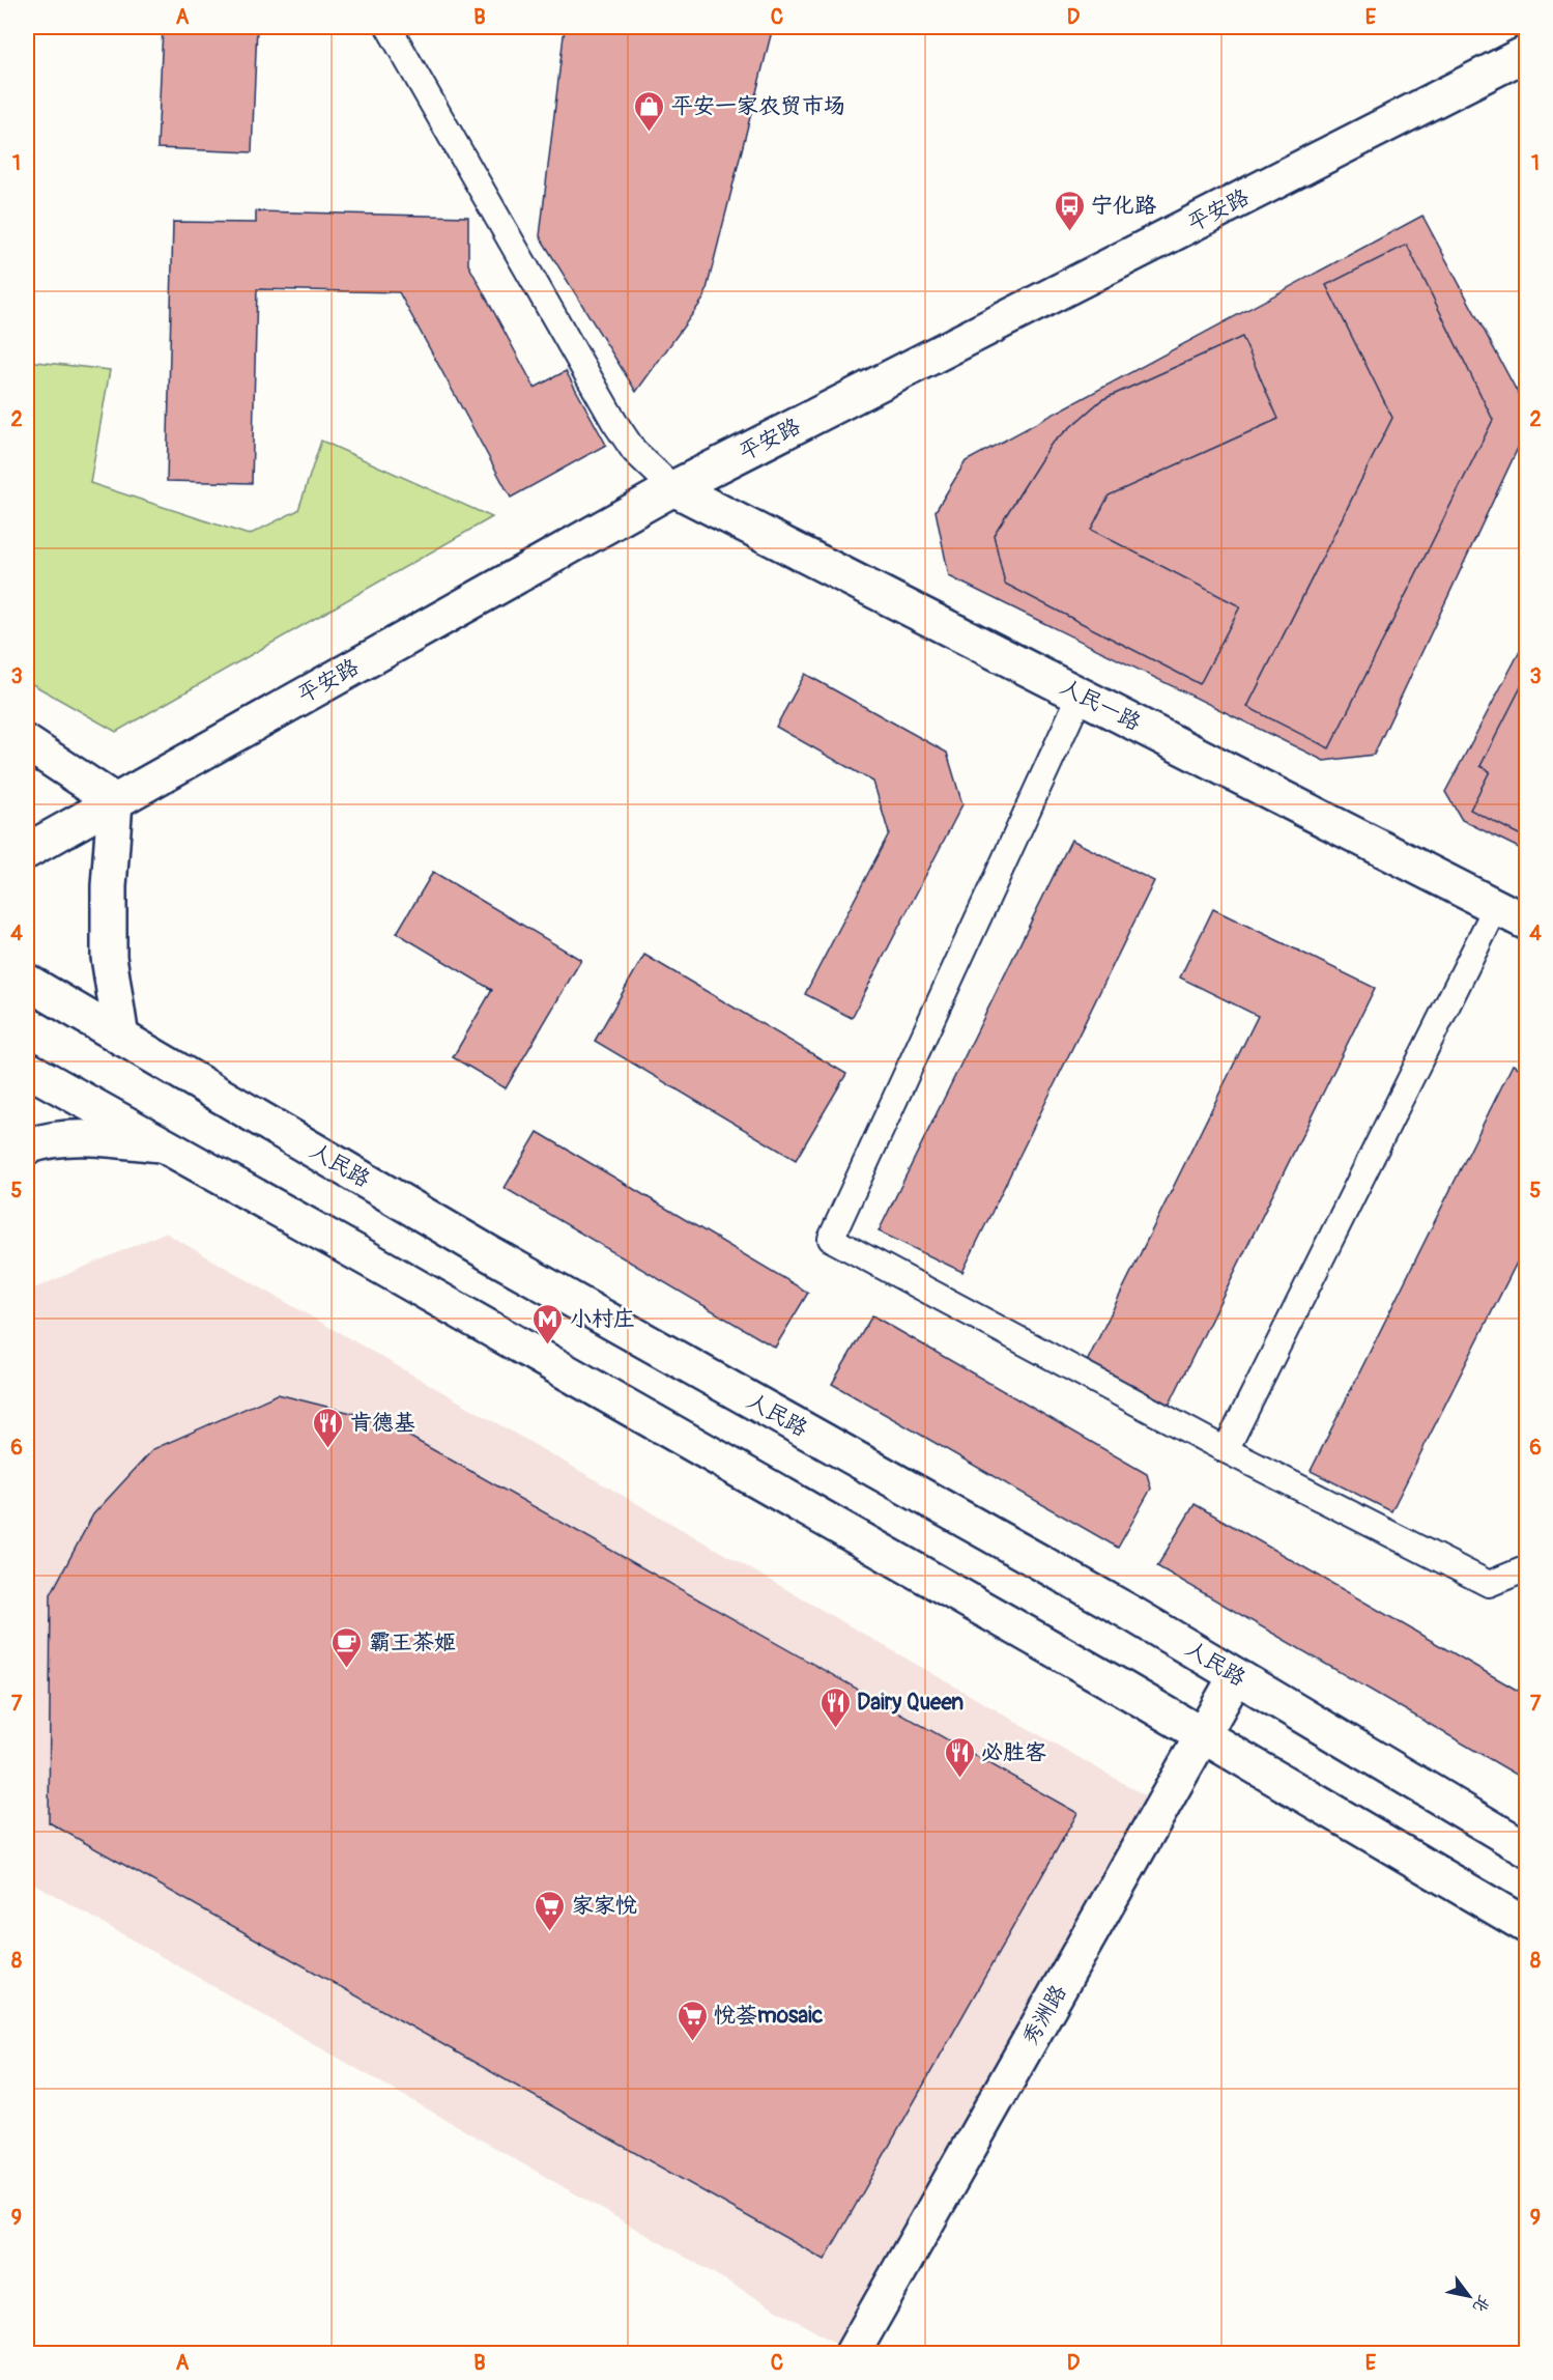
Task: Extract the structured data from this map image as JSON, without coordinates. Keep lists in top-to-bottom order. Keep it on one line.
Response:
{"streets":{"main road":["平安路","人民一路","人民路","秀洲路"]},"crossings":[["平安路","人民一路"],["人民路","秀洲路"]],"places":{"shop":["平安一家农贸市场"],"bus stop":["宁化路"],"metro station":["小村庄"],"restaurant":["肯德基","Dairy Queen","必胜客"],"cafe":["霸王茶姬"],"supermarket":["家家悦","悦荟mosaic"]},"north":"bottom right","grid":{"columns":["A","B","C","D","E"],"rows":["1","2","3","4","5","6","7","8","9"]}}
